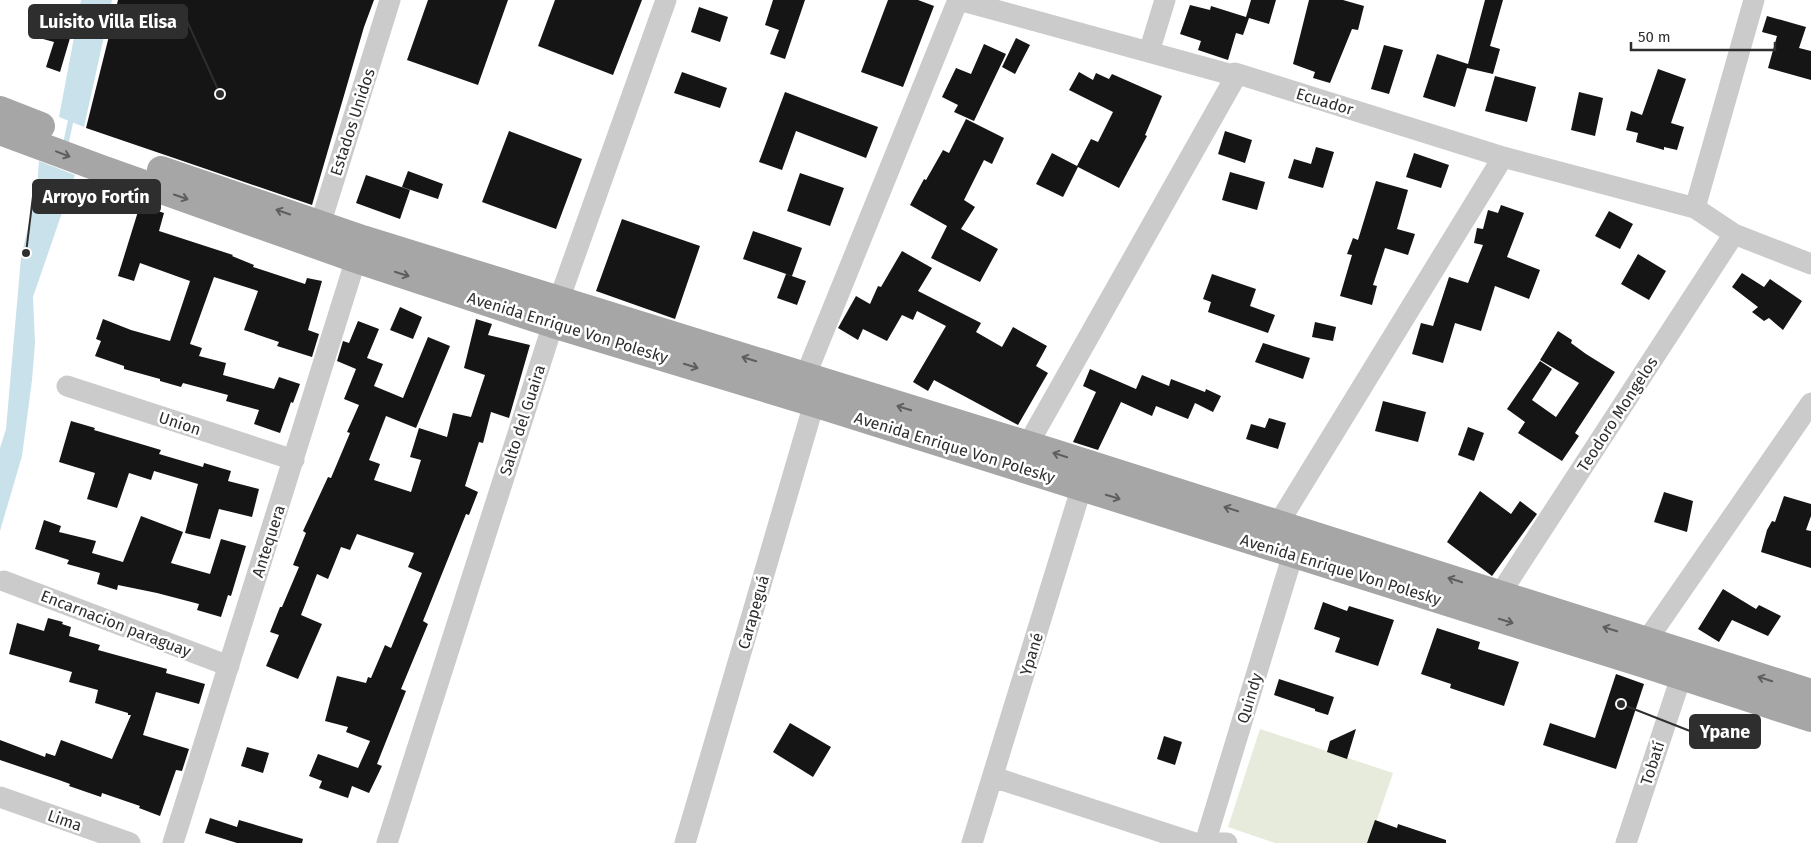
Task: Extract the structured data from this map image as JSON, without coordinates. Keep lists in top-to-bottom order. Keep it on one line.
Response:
{"streets":{"main road":["Avenida Enrique Von Polesky"],"street":["Ecuador","Estados Unidos","Teodoro Mongelos","Salto del Guaira","Union","Antequera","Carapeguá","Encarnacion paraguay","Ypané","Quindy","Tobatí","Lima"]},"crossings":[["Ecuador","Teodoro Mongelos"],["Ecuador","Carapeguá"],["Ecuador","Quindy"],["Estados Unidos","Avenida Enrique Von Polesky"],["Avenida Enrique Von Polesky","Teodoro Mongelos"],["Avenida Enrique Von Polesky","Salto del Guaira"],["Avenida Enrique Von Polesky","Antequera"],["Avenida Enrique Von Polesky","Carapeguá"],["Avenida Enrique Von Polesky","Ypané"],["Avenida Enrique Von Polesky","Quindy"],["Avenida Enrique Von Polesky","Tobatí"],["Union","Antequera"],["Antequera","Encarnacion paraguay"]],"places":["Luisito Villa Elisa","Arroyo Fortín","Ypane"],"scale_bar":"50 m"}
